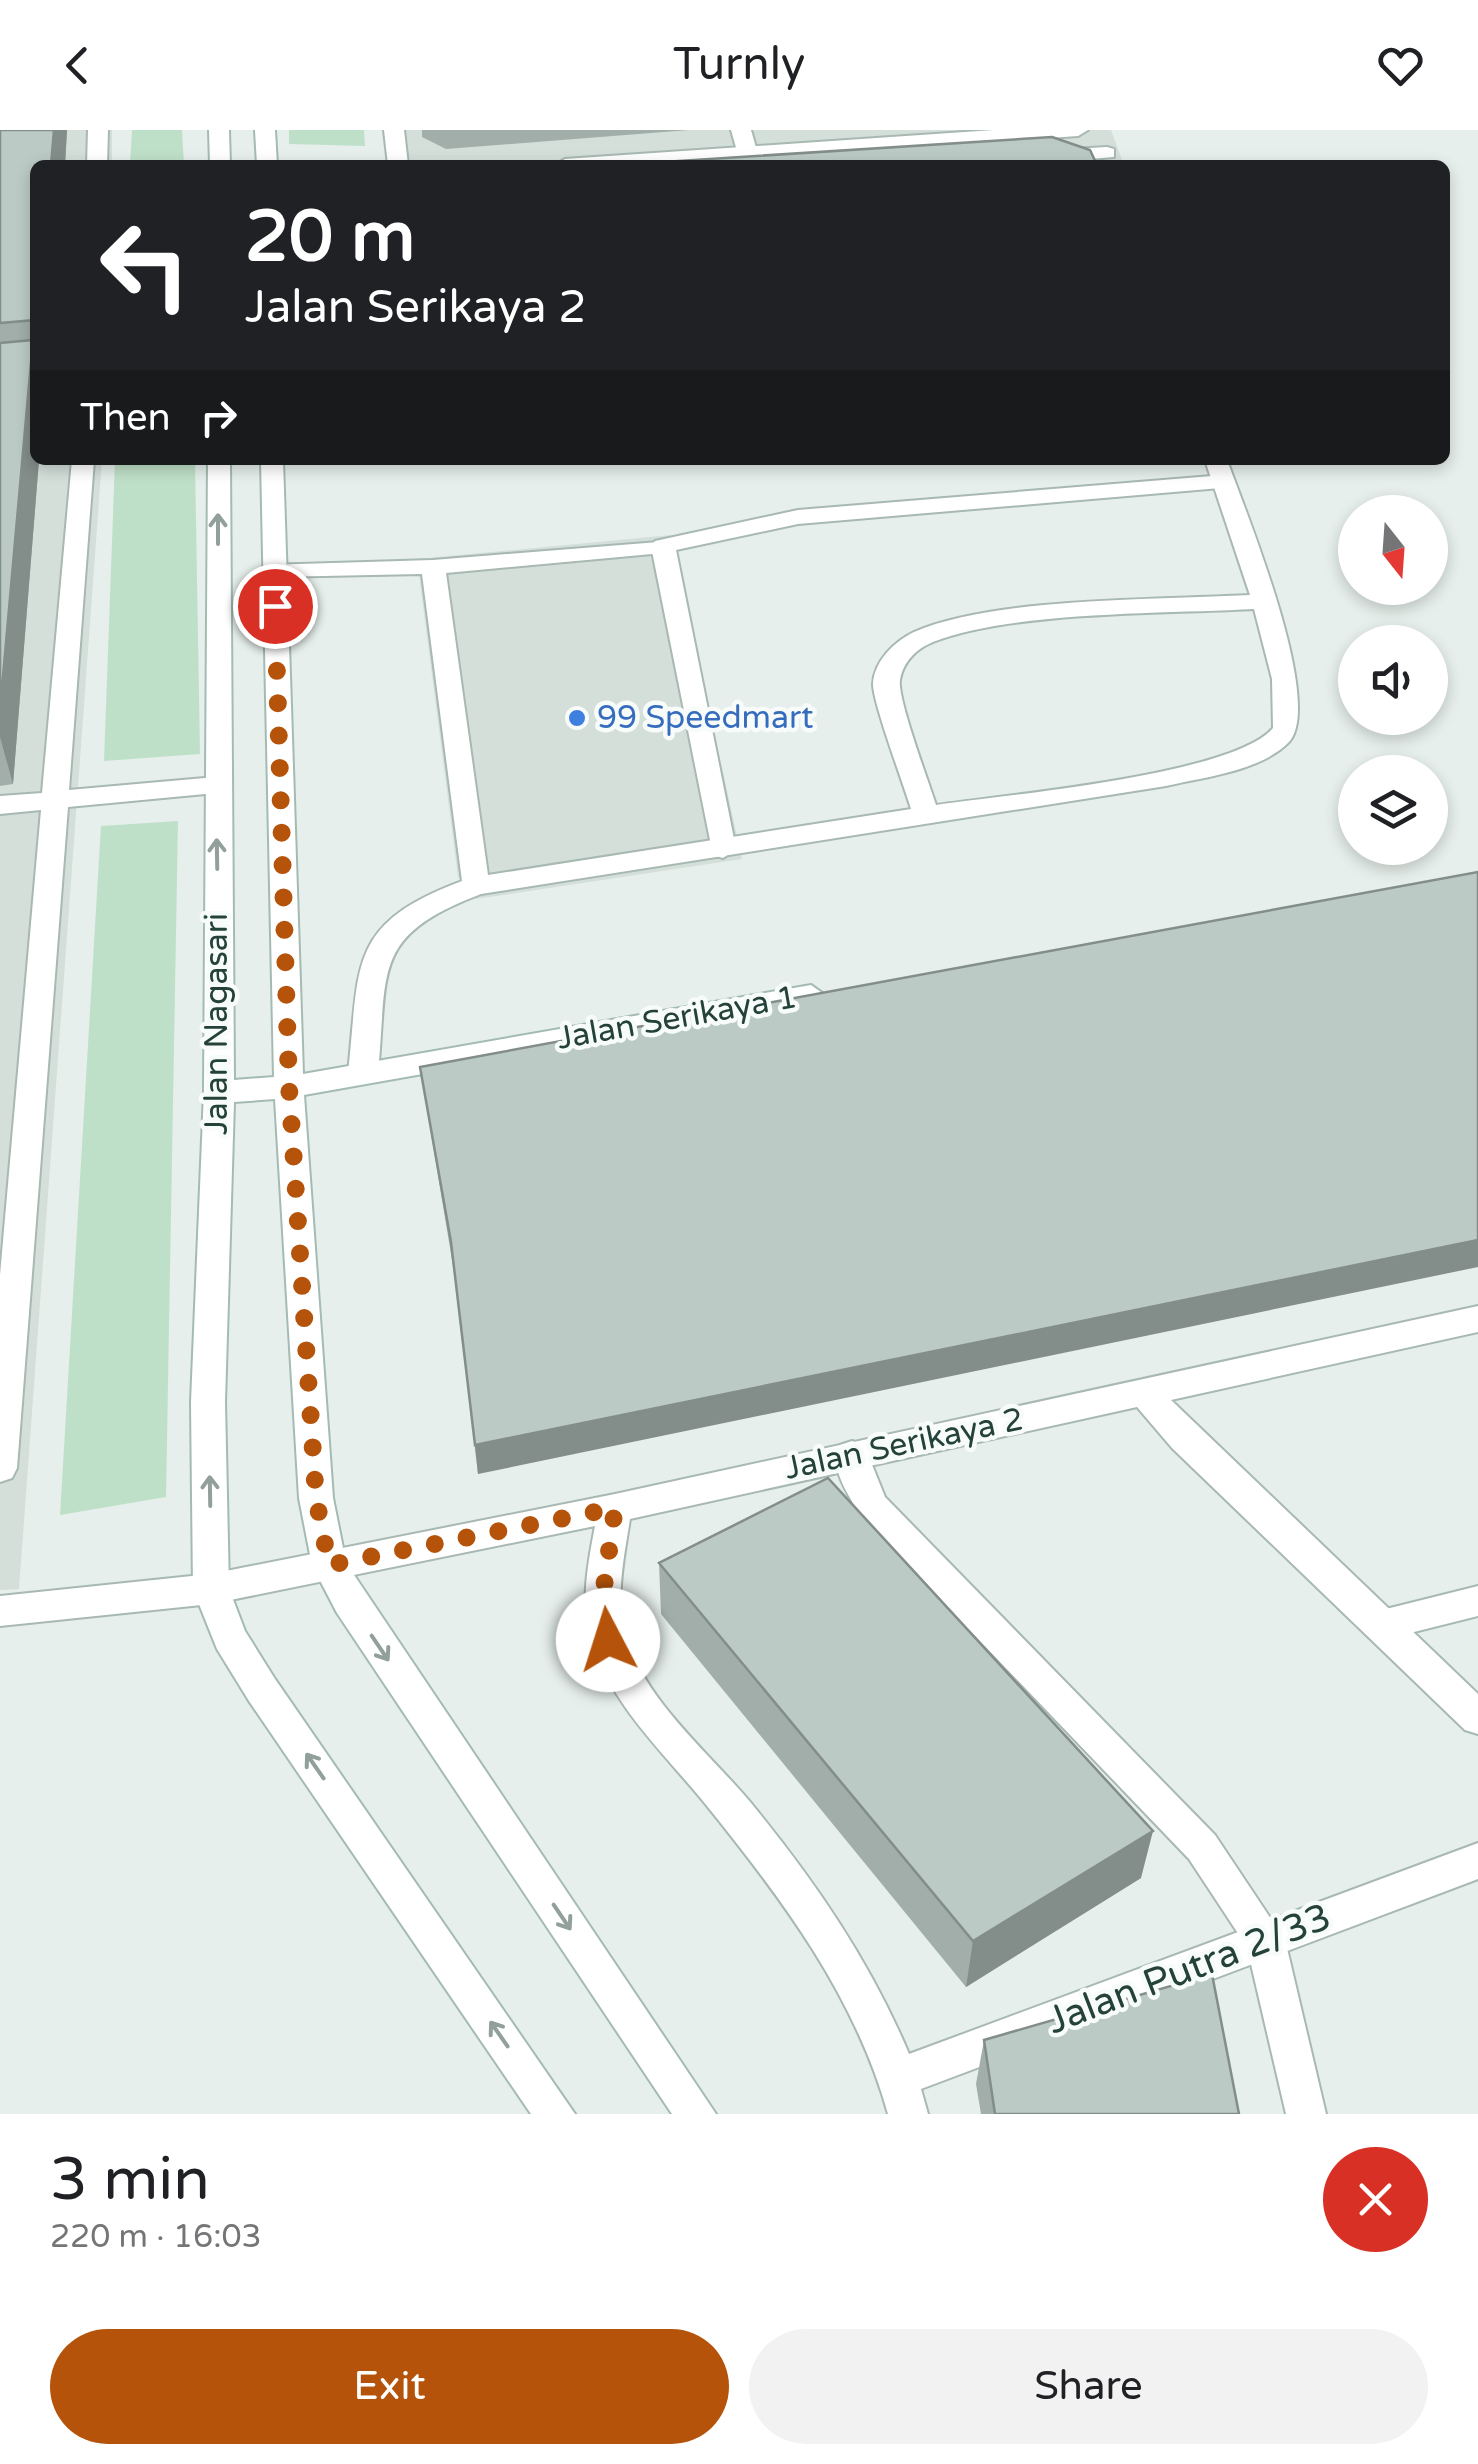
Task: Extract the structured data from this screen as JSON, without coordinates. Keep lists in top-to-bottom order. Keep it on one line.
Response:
{"streets":{"street":["Jalan Serikaya 1","Jalan Nagasari","Jalan Serikaya 2","Jalan Putra 2/33"]},"crossings":[["Jalan Serikaya 1","Jalan Nagasari"],["Jalan Nagasari","Jalan Serikaya 2"]],"places":["99 Speedmart"],"north":"bottom","page":{"header":"Turnly","turn":["20 m","Jalan Serikaya 2"],"then":"Then","heading":["3 min","220 m · 16:03"],"buttons":["Exit","Share"]}}
